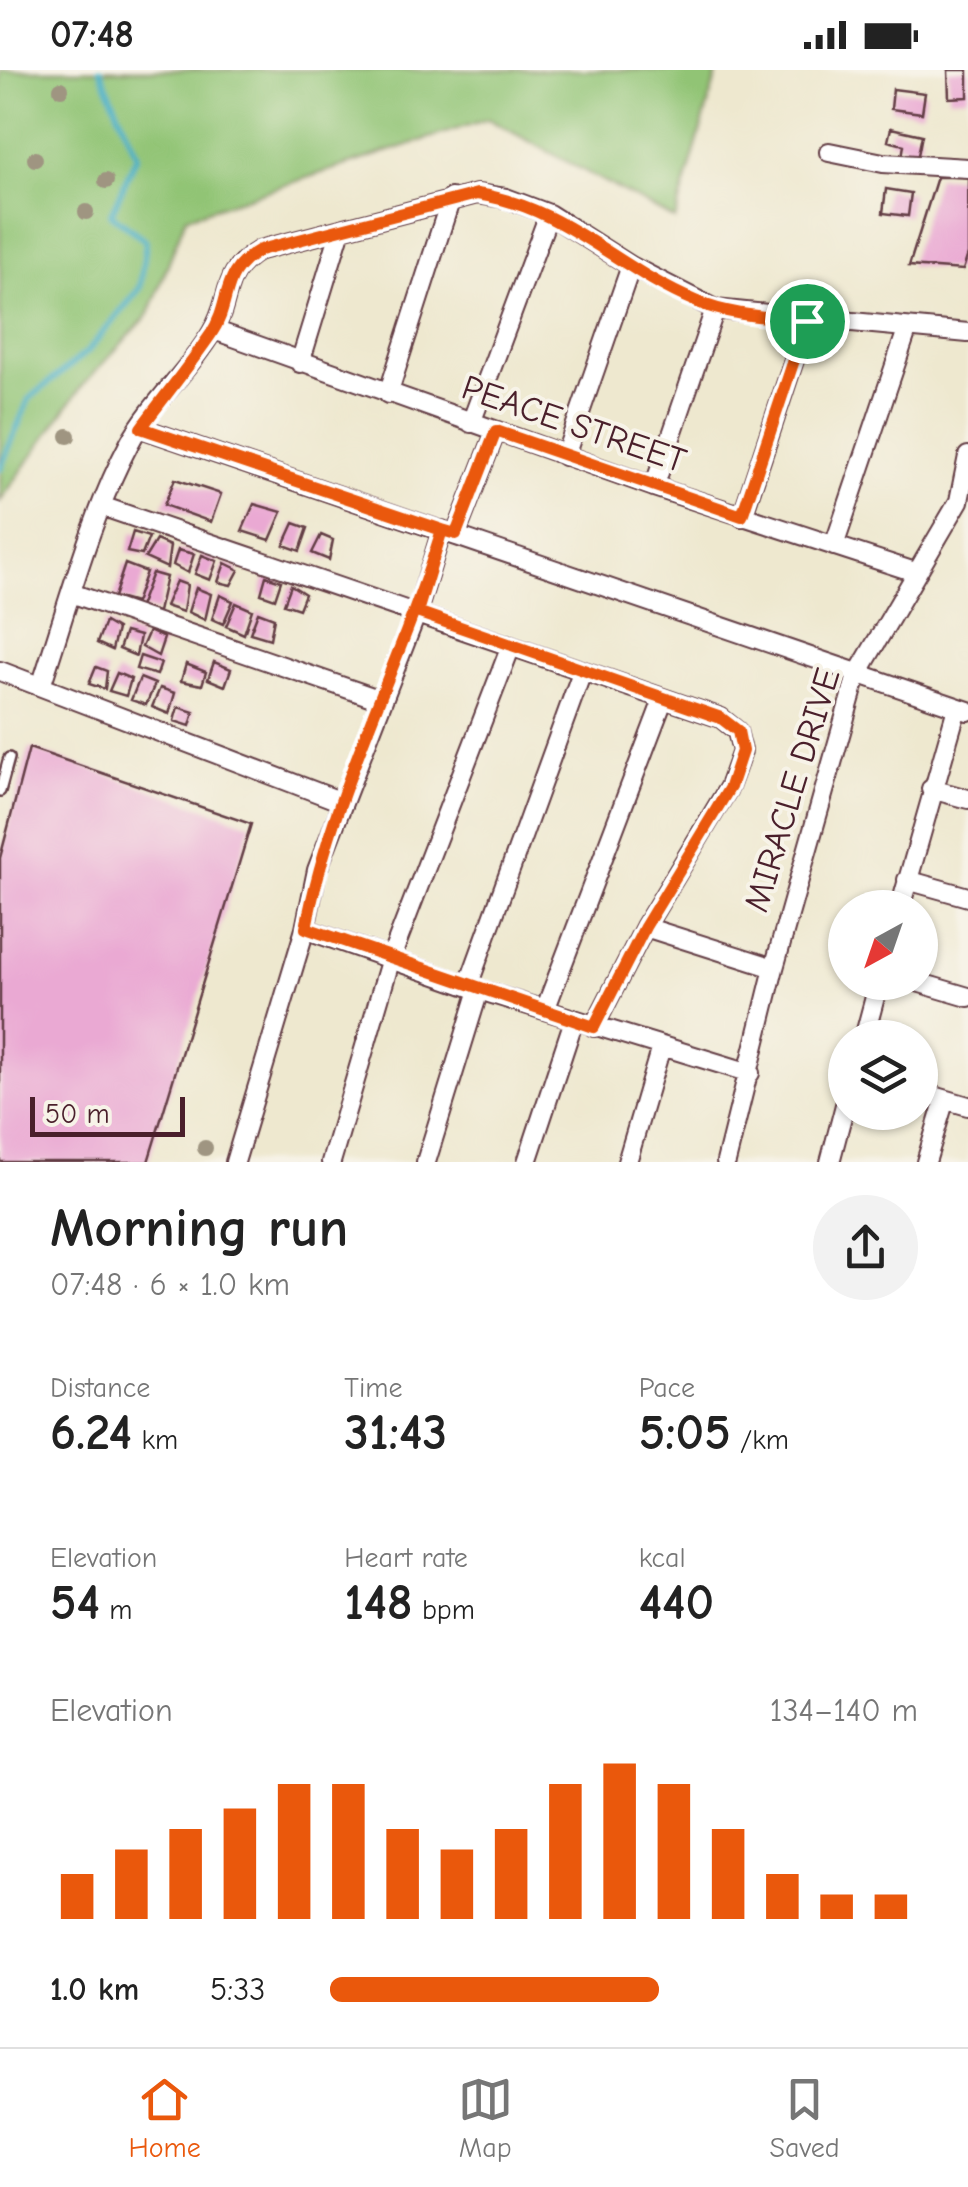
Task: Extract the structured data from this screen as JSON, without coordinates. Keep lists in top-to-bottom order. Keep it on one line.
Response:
{"streets":{"street":["PEACE STREET","MIRACLE DRIVE"]},"crossings":[["PEACE STREET","MIRACLE DRIVE"]],"scale_bar":"50 m","north":"bottom left","page":{"status":"07:48","scale":"50 m","heading":["Morning run","07:48 · 6 × 1.0 km"],"stats":[["Distance","6.24 km"],["Time","31:43"],["Pace","5:05 /km"],["Elevation","54 m"],["Heart rate","148 bpm"],["kcal","440"]],"chart":["Elevation","134–140 m"],"list":[{"name":"1.0 km","note":"5:33"}],"tabs":["Home","Map","Saved"]}}
